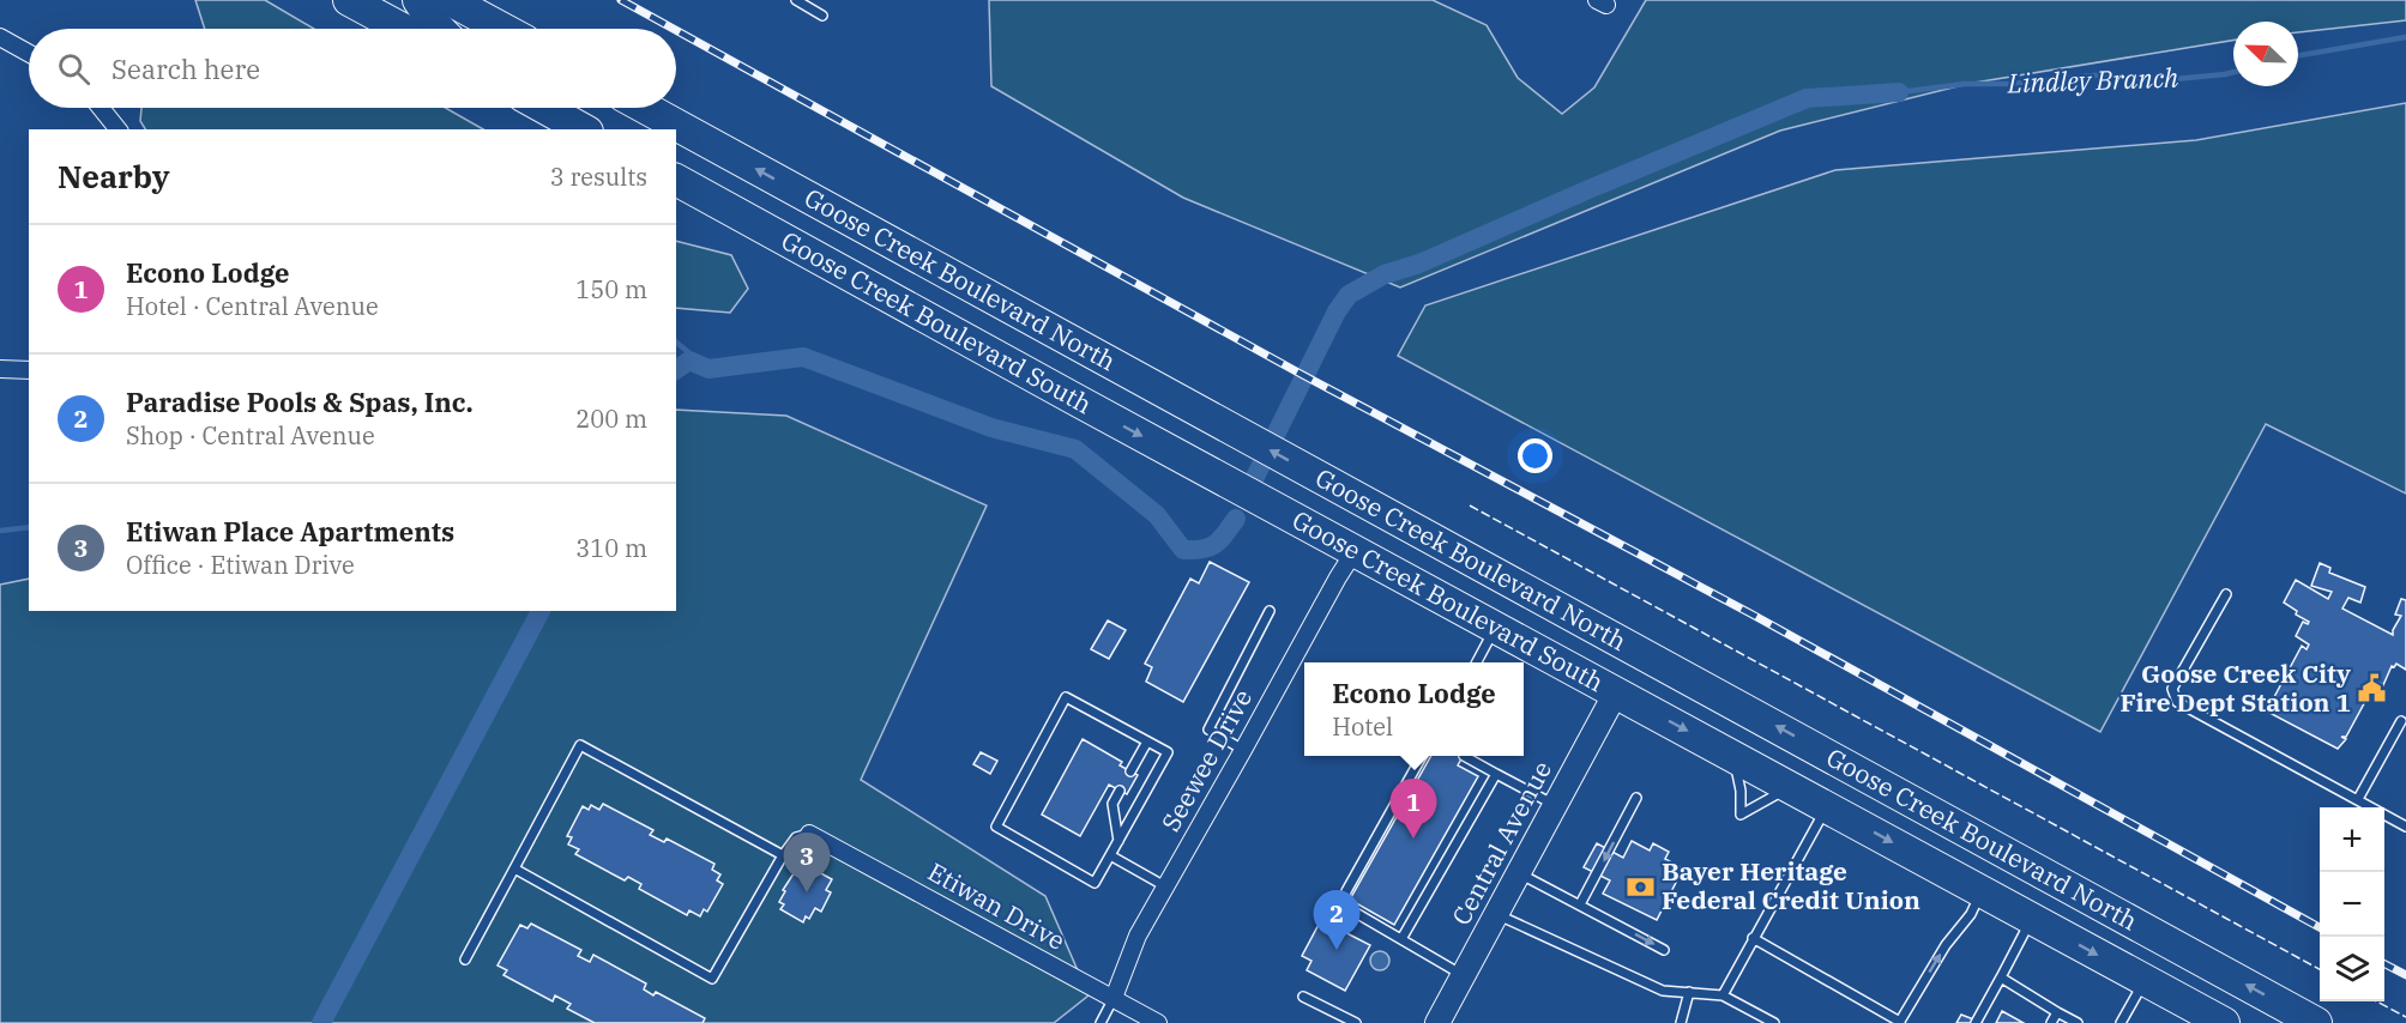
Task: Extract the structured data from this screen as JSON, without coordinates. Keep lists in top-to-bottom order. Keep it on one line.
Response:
{"streets":{"highway":["Goose Creek Boulevard North","Goose Creek Boulevard South"],"street":["Seewee Drive","Central Avenue","Etiwan Drive"]},"crossings":[["Goose Creek Boulevard South","Seewee Drive"],["Goose Creek Boulevard South","Central Avenue"],["Seewee Drive","Etiwan Drive"]],"one_way":["Goose Creek Boulevard North","Goose Creek Boulevard South"],"water":["Lindley Branch"],"places":{"public building":["Goose Creek City Fire Dept Station 1"],"bank":["Bayer Heritage Federal Credit Union"]},"north":"top left","page":{"search":"Search here","heading":["Nearby","3 results"],"list":[{"mark":"1","name":"Econo Lodge","note":"Hotel · Central Avenue","value":"150 m"},{"mark":"2","name":"Paradise Pools & Spas, Inc.","note":"Shop · Central Avenue","value":"200 m"},{"mark":"3","name":"Etiwan Place Apartments","note":"Office · Etiwan Drive","value":"310 m"}],"popup":["Econo Lodge","Hotel"],"pins":["1","3","2"],"map_buttons":["+","−"]}}
